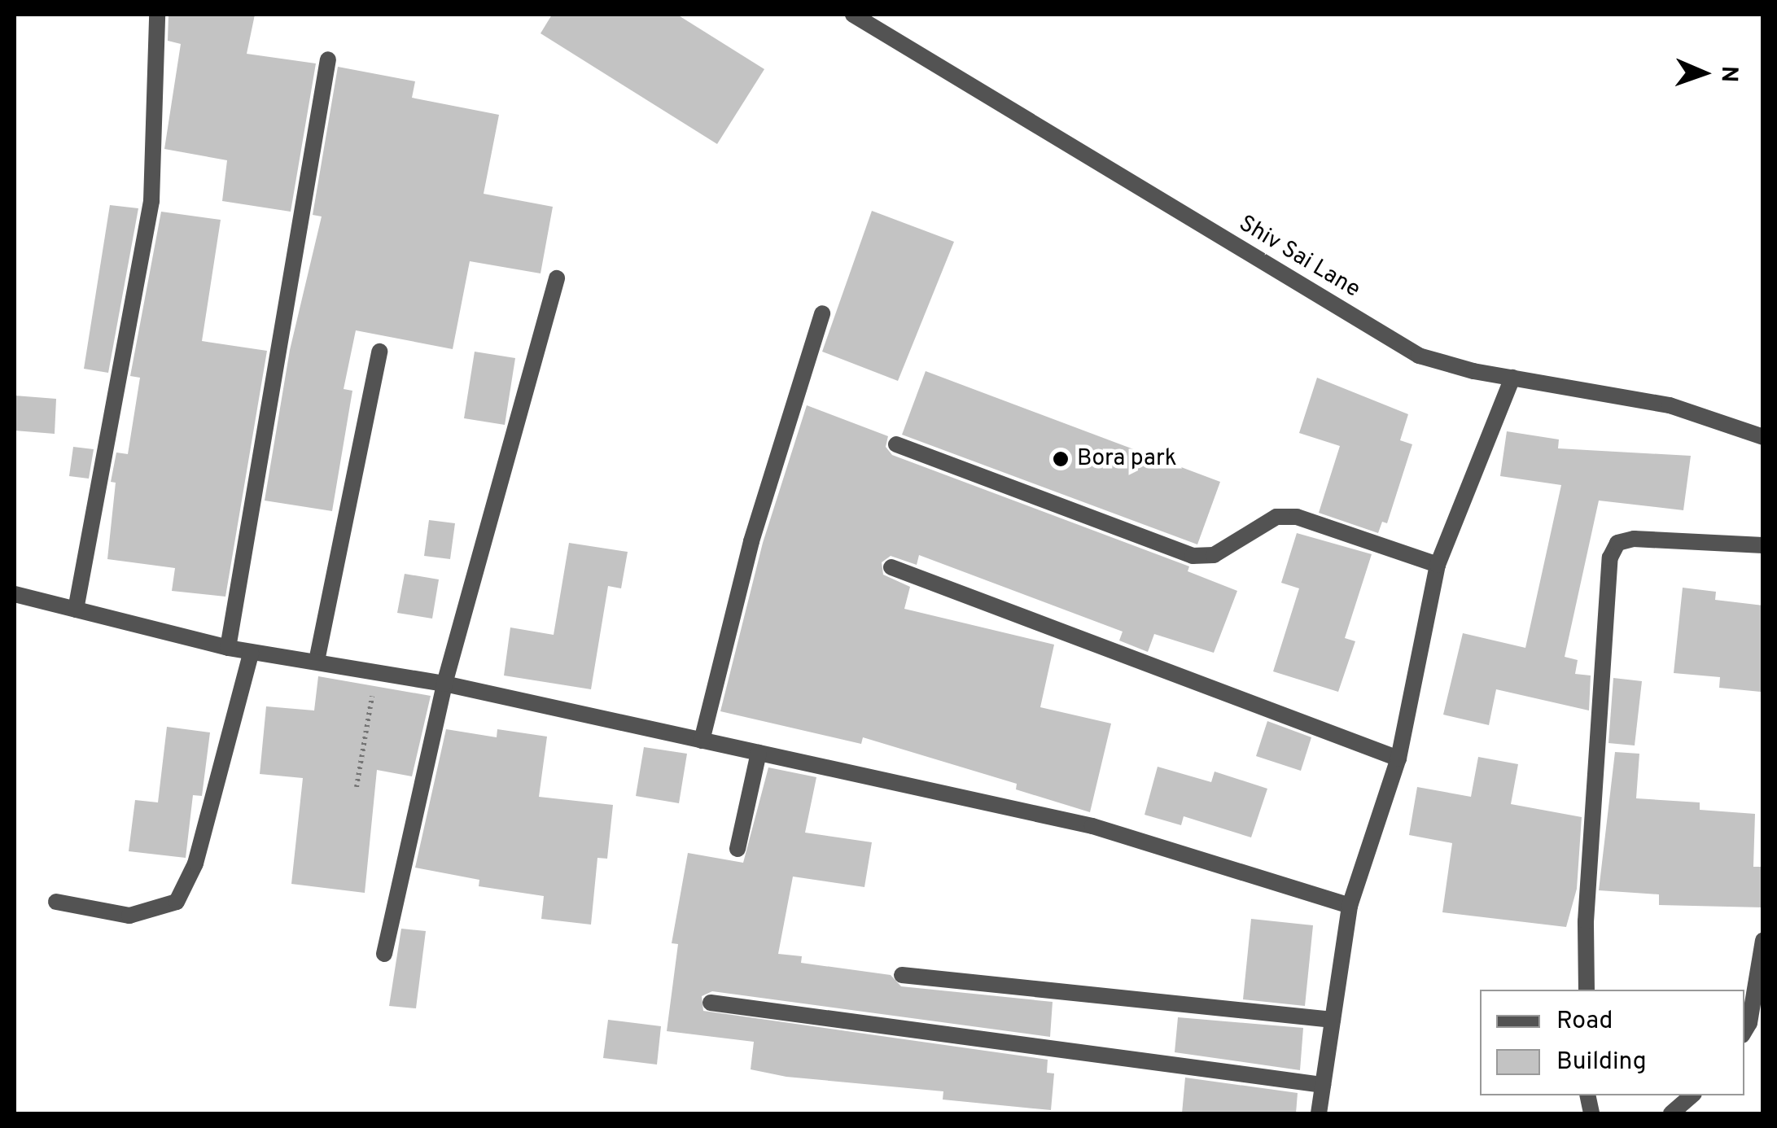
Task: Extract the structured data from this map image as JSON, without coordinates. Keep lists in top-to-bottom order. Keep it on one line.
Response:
{"streets":{"street":["Shiv Sai Lane"]},"places":["Bora park"],"legend":["Road","Building"],"north":"right"}
